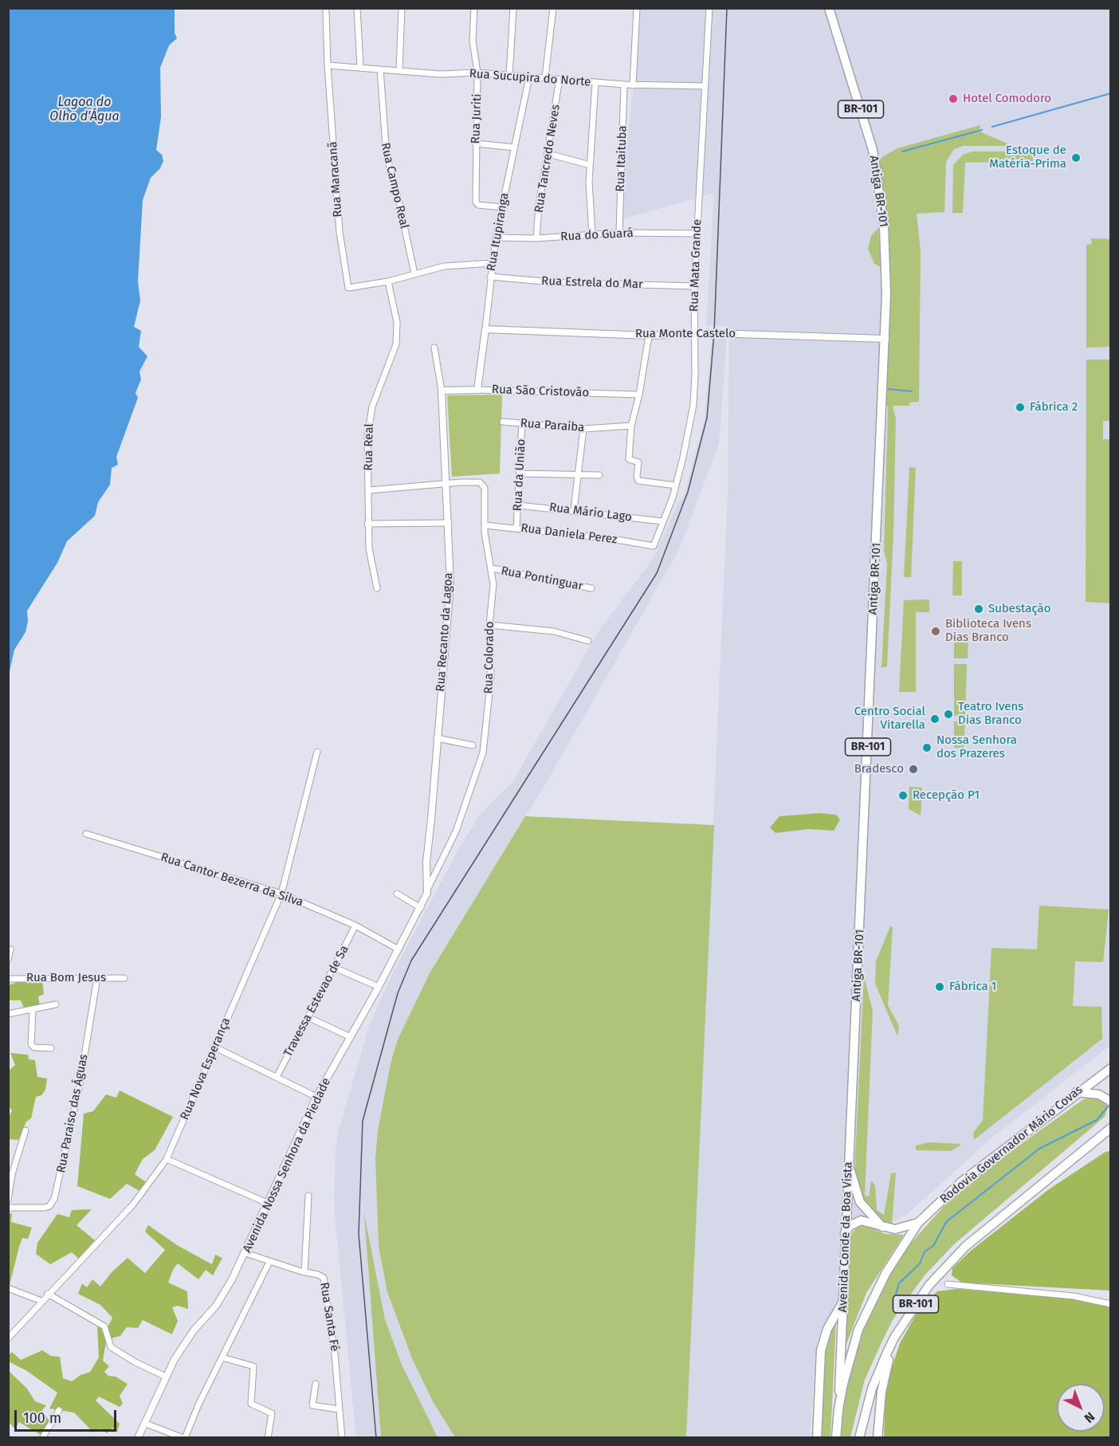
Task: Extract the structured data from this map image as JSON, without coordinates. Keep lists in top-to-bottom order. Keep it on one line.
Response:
{"streets":{"main road":["BR-101","Antiga BR-101","Rodovia Governador Mário Covas","Avenida Conde da Boa Vista"],"street":["Rua Sucupira do Norte","Rua Juriti","Rua Tancredo Neves","Rua Itaituba","Rua Maracanã","Rua Campo Real","Rua Itupiranga","Rua do Guará","Rua Mata Grande","Rua Estrela do Mar","Rua Monte Castelo","Rua São Cristovão","Rua Paraiba","Rua Real","Rua da União","Rua Mário Lago","Rua Daniela Perez","Rua Pontinguar","Rua Recanto da Lagoa","Rua Colorado","Rua Cantor Bezerra da Silva","Rua Bom Jesus","Travessa Estevao de Sa","Rua Nova Esperança","Rua Paraiso das Águas","Avenida Nossa Senhora da Piedade","Rua Santa Fé"]},"crossings":[["Rua Sucupira do Norte","Rua Juriti"],["Rua Sucupira do Norte","Rua Tancredo Neves"],["Rua Sucupira do Norte","Rua Itaituba"],["Rua Sucupira do Norte","Rua Maracanã"],["Rua Sucupira do Norte","Rua Campo Real"],["Rua Sucupira do Norte","Rua Itupiranga"],["Rua Sucupira do Norte","Rua Mata Grande"],["BR-101","Rodovia Governador Mário Covas"],["BR-101","Avenida Conde da Boa Vista"],["Rua Juriti","Rua Itupiranga"],["Rua Tancredo Neves","Rua do Guará"],["Rua Itaituba","Rua do Guará"],["Rua Maracanã","Rua Real"],["Antiga BR-101","Rua Monte Castelo"],["Antiga BR-101","Avenida Conde da Boa Vista"],["Rua Itupiranga","Rua do Guará"],["Rua Itupiranga","Rua Estrela do Mar"],["Rua Itupiranga","Rua Monte Castelo"],["Rua Itupiranga","Rua São Cristovão"],["Rua do Guará","Rua Mata Grande"],["Rua Mata Grande","Rua Estrela do Mar"],["Rua Mata Grande","Rua Monte Castelo"],["Rua Mata Grande","Rua Mário Lago"],["Rua Mata Grande","Rua Daniela Perez"],["Rua São Cristovão","Rua Recanto da Lagoa"],["Rua Paraiba","Rua da União"],["Rua da União","Rua Mário Lago"],["Rua da União","Rua Daniela Perez"],["Rua Daniela Perez","Rua Colorado"],["Rua Pontinguar","Rua Colorado"],["Rua Recanto da Lagoa","Rua Colorado"],["Rua Recanto da Lagoa","Avenida Nossa Senhora da Piedade"],["Rua Colorado","Avenida Nossa Senhora da Piedade"],["Rua Cantor Bezerra da Silva","Travessa Estevao de Sa"],["Rua Cantor Bezerra da Silva","Rua Nova Esperança"],["Rua Cantor Bezerra da Silva","Avenida Nossa Senhora da Piedade"],["Rua Bom Jesus","Rua Paraiso das Águas"],["Rodovia Governador Mário Covas","Avenida Conde da Boa Vista"],["Avenida Nossa Senhora da Piedade","Rua Santa Fé"]],"water":["Lagoa do Olho d'Água"],"places":["Hotel Comodoro","Estoque de Matéria-Prima","Fábrica 2","Subestação","Biblioteca Ivens Dias Branco","Teatro Ivens Dias Branco","Centro Social Vitarella","Nossa Senhora dos Prazeres","Bradesco","Recepção P1","Fábrica 1"],"scale_bar":"100 m","north":"bottom right"}
